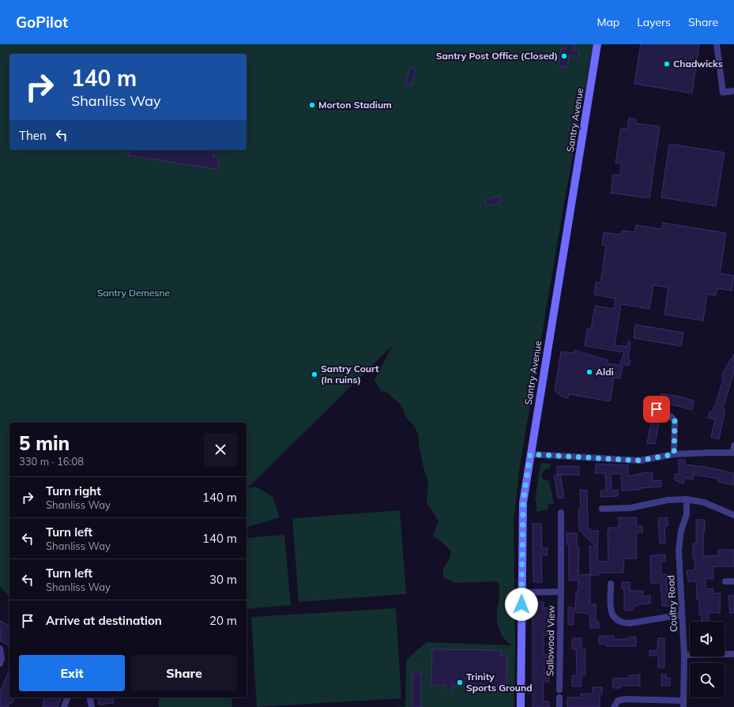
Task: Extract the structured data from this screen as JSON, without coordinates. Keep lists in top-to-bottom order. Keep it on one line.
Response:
{"streets":{"main road":["Santry Avenue"],"street":["Coultry Road","Sallowood View"]},"crossings":[["Santry Avenue","Sallowood View"]],"parks":["Santry Demesne"],"places":["Santry Post Office (Closed)","Chadwicks","Morton Stadium","Aldi","Santry Court (In ruins)","Trinity Sports Ground"],"page":{"header":"GoPilot","nav":["Map","Layers","Share"],"turn":["140 m","Shanliss Way"],"then":"Then","heading":["5 min","330 m · 16:08"],"list":[{"name":"Turn right","note":"Shanliss Way","value":"140 m"},{"name":"Turn left","note":"Shanliss Way","value":"140 m"},{"name":"Turn left","note":"Shanliss Way","value":"30 m"},{"name":"Arrive at destination","value":"20 m"}],"buttons":["Exit","Share"]}}
